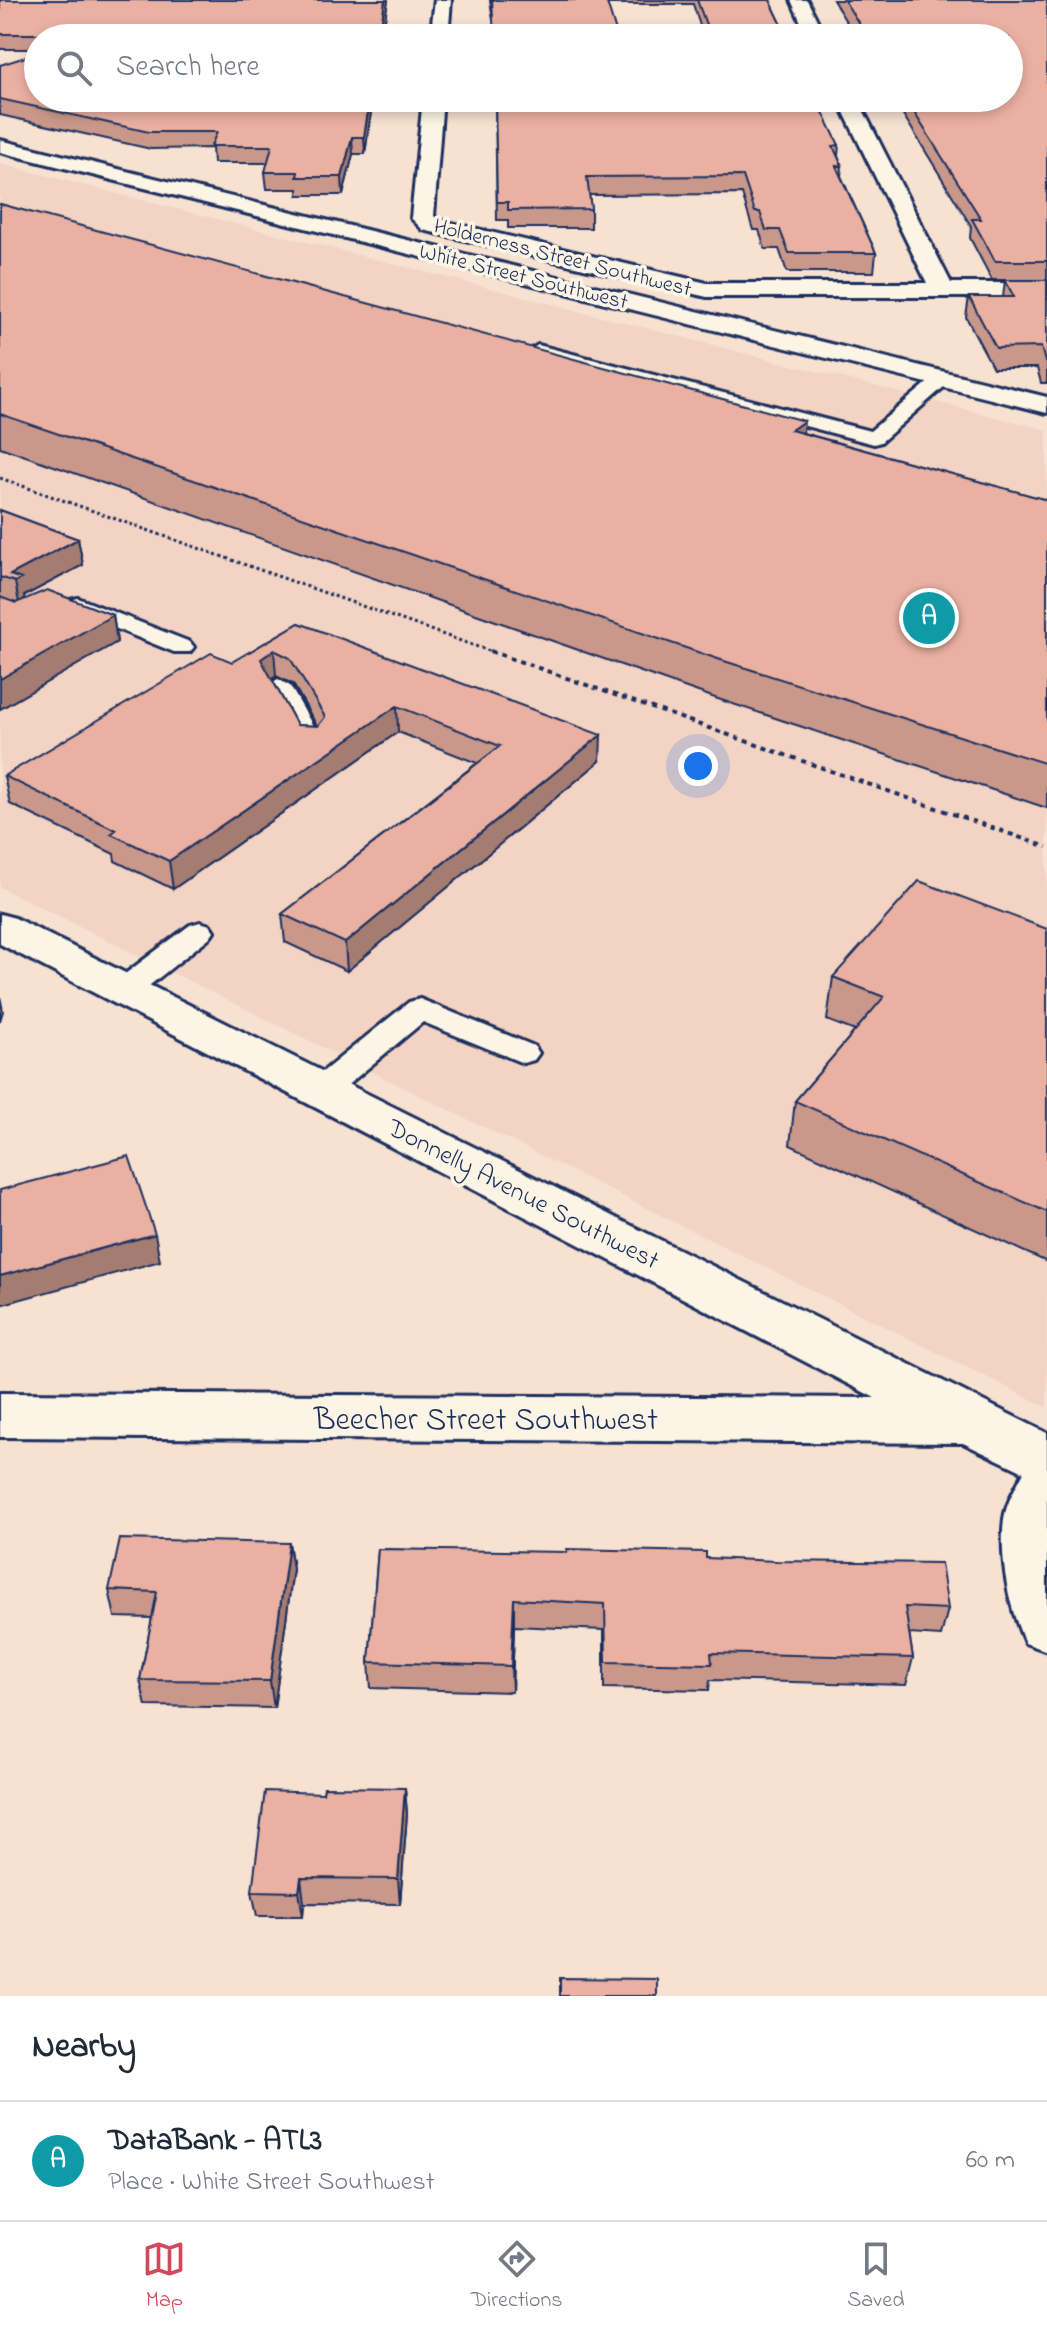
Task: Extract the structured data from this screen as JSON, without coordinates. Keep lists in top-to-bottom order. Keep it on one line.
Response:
{"streets":{"street":["Holderness Street Southwest","White Street Southwest","Donnelly Avenue Southwest","Beecher Street Southwest"]},"crossings":[["Donnelly Avenue Southwest","Beecher Street Southwest"]],"page":{"search":"Search here","pins":"A","heading":"Nearby","list":[{"mark":"A","name":"DataBank - ATL3","note":"Place · White Street Southwest","value":"60 m"}],"nav":["Map","Directions","Saved"]}}
